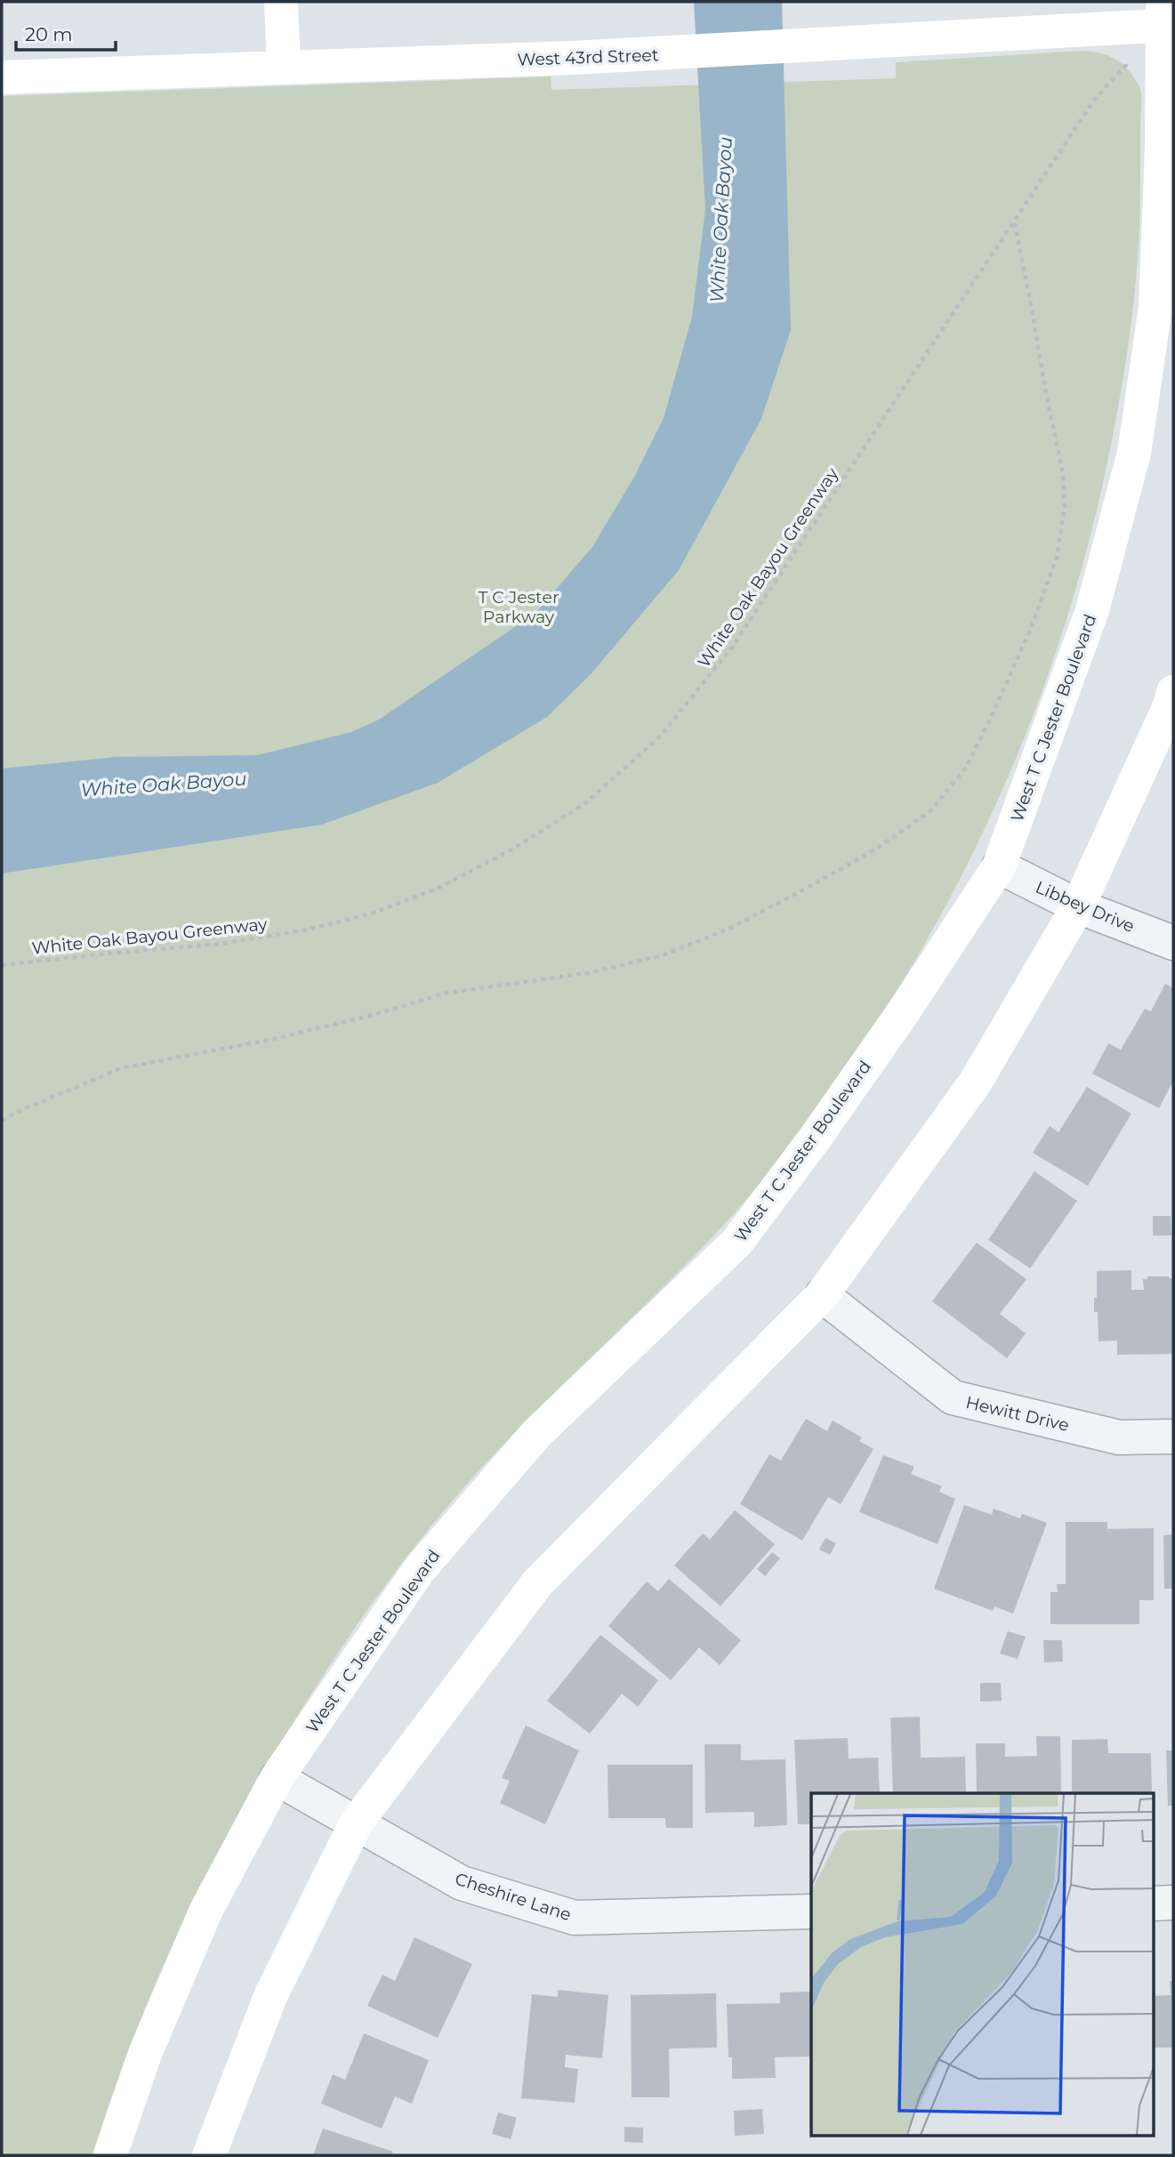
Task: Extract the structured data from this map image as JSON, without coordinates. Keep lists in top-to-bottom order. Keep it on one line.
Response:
{"streets":{"main road":["West 43rd Street","West T C Jester Boulevard"],"street":["Libbey Drive","Hewitt Drive","Cheshire Lane"],"path":["White Oak Bayou Greenway"]},"crossings":[["West 43rd Street","West T C Jester Boulevard"],["West T C Jester Boulevard","Libbey Drive"],["West T C Jester Boulevard","Cheshire Lane"]],"water":["White Oak Bayou"],"parks":["T C Jester Parkway"],"scale_bar":"20 m"}
